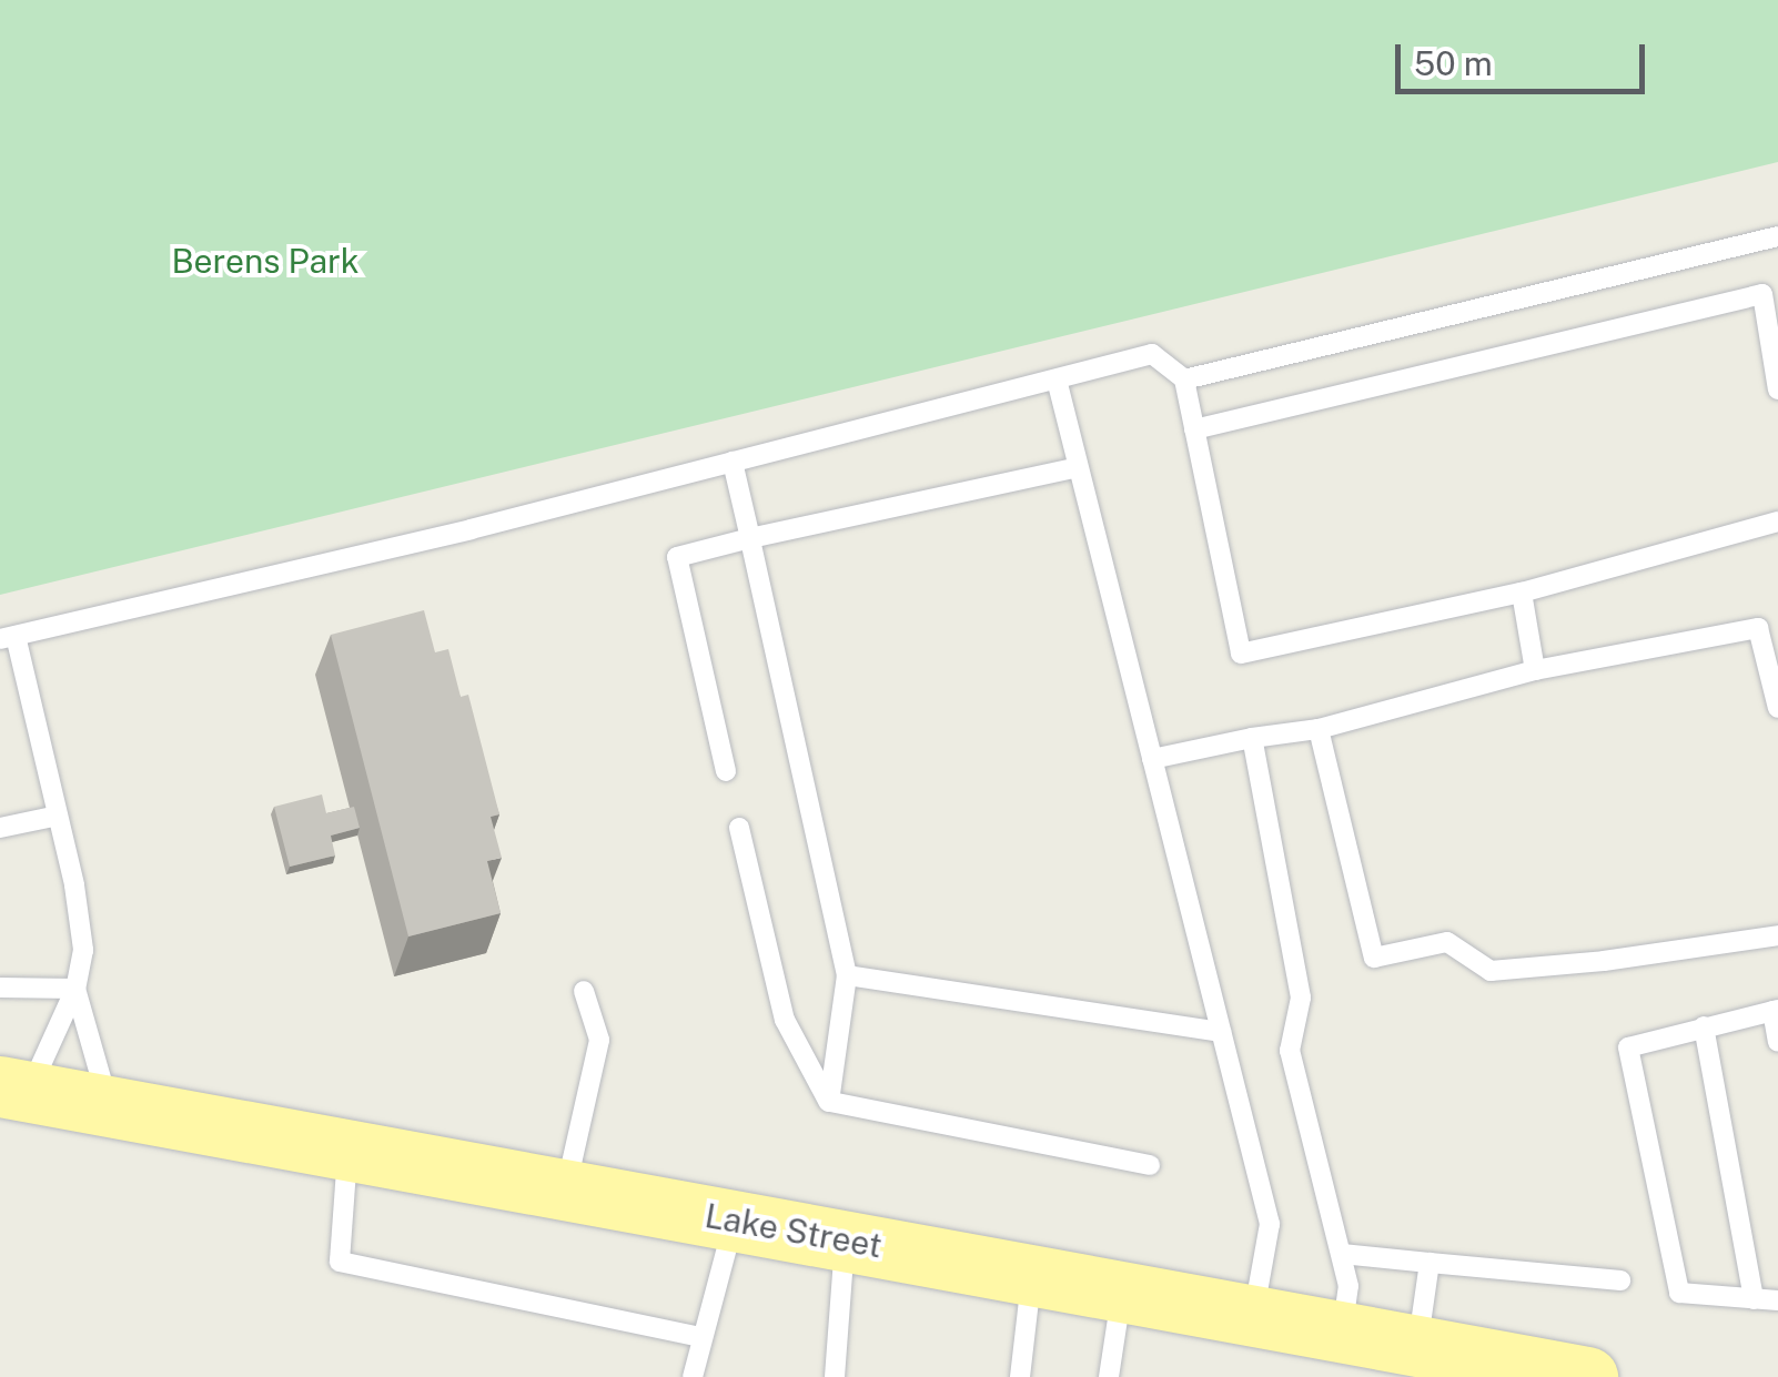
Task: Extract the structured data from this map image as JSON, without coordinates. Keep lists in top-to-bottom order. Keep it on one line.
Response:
{"streets":{"main road":["Lake Street"]},"parks":["Berens Park"],"scale_bar":"50 m"}
